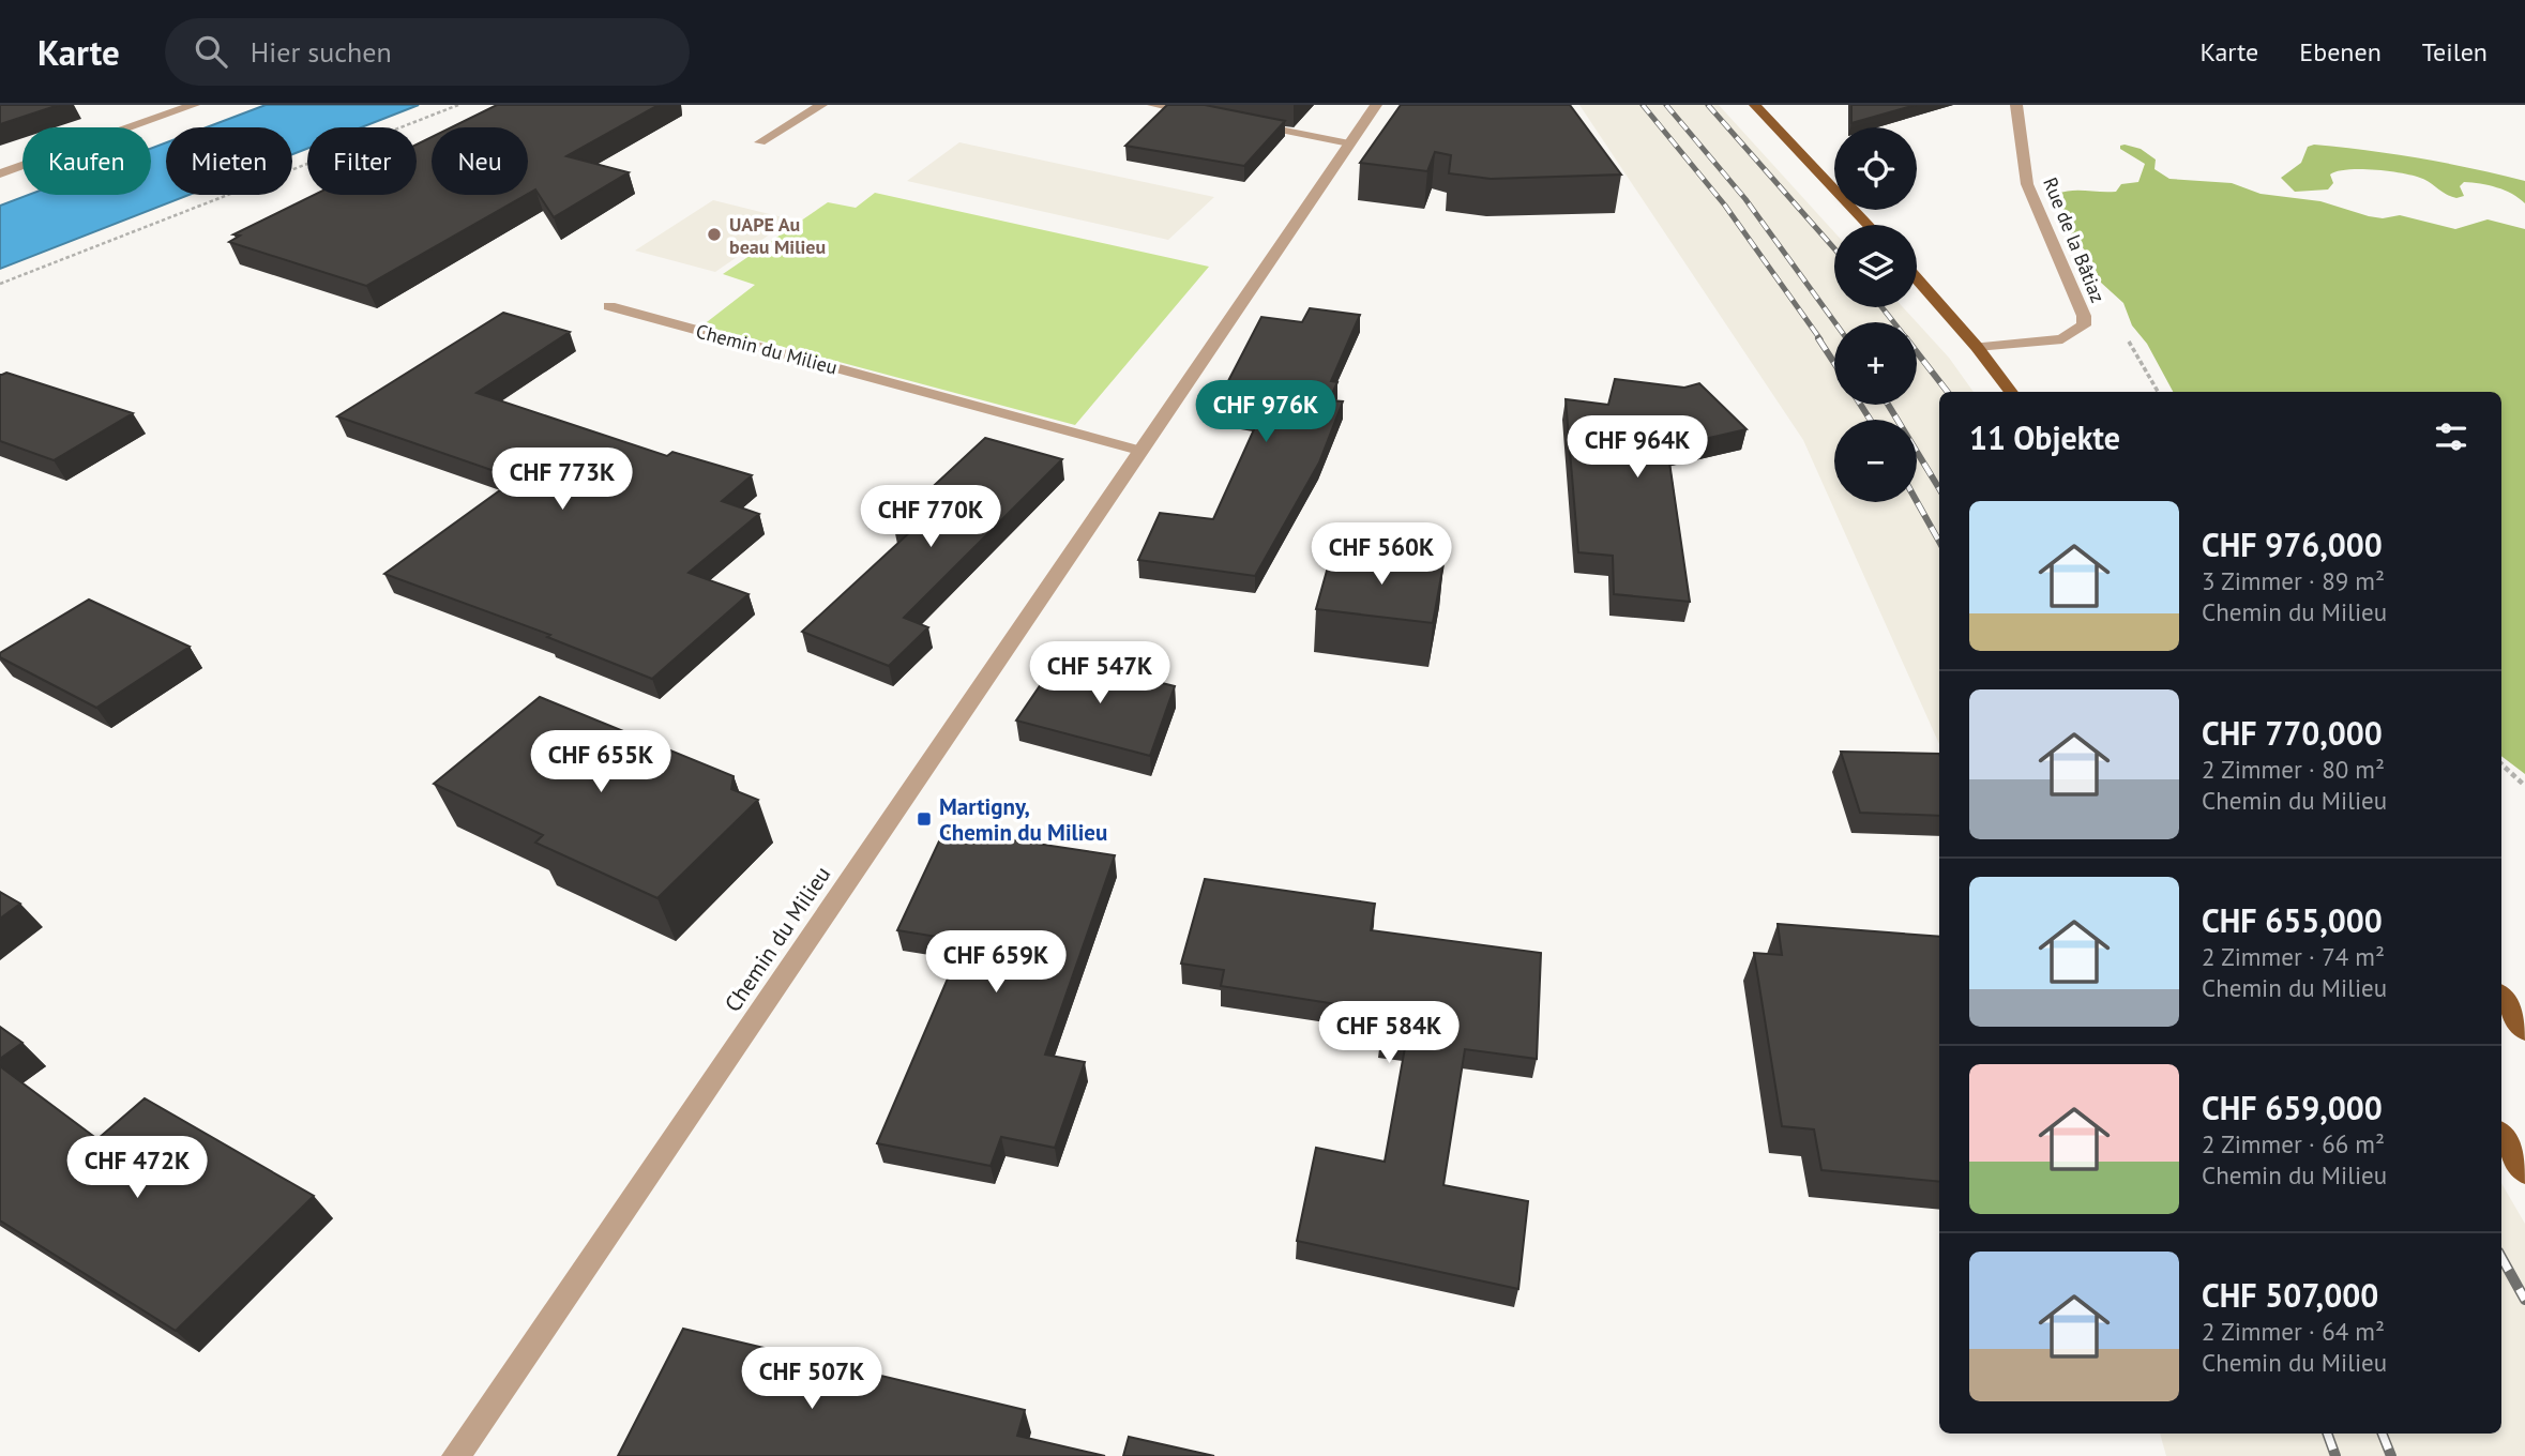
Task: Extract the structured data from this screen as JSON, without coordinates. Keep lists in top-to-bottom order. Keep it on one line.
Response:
{"streets":{"street":["Rue de la Bâtiaz","Chemin du Milieu"]},"places":{"other":["UAPE Au beau Milieu"],"transit":["Martigny, Chemin du Milieu"]},"page":{"header":"Karte","search":"Hier suchen","nav":["Karte","Ebenen","Teilen"],"map_buttons":["+","−"],"chip":["Kaufen","Mieten","Filter","Neu"],"price":["CHF 976K","CHF 964K","CHF 773K","CHF 770K","CHF 560K","CHF 547K","CHF 655K","CHF 659K","CHF 584K","CHF 472K","CHF 507K"],"heading":"11 Objekte","list":[{"name":"CHF 976,000","note":"3 Zimmer · 89 m² · Chemin du Milieu"},{"name":"CHF 770,000","note":"2 Zimmer · 80 m² · Chemin du Milieu"},{"name":"CHF 655,000","note":"2 Zimmer · 74 m² · Chemin du Milieu"},{"name":"CHF 659,000","note":"2 Zimmer · 66 m² · Chemin du Milieu"},{"name":"CHF 507,000","note":"2 Zimmer · 64 m² · Chemin du Milieu"}]}}
